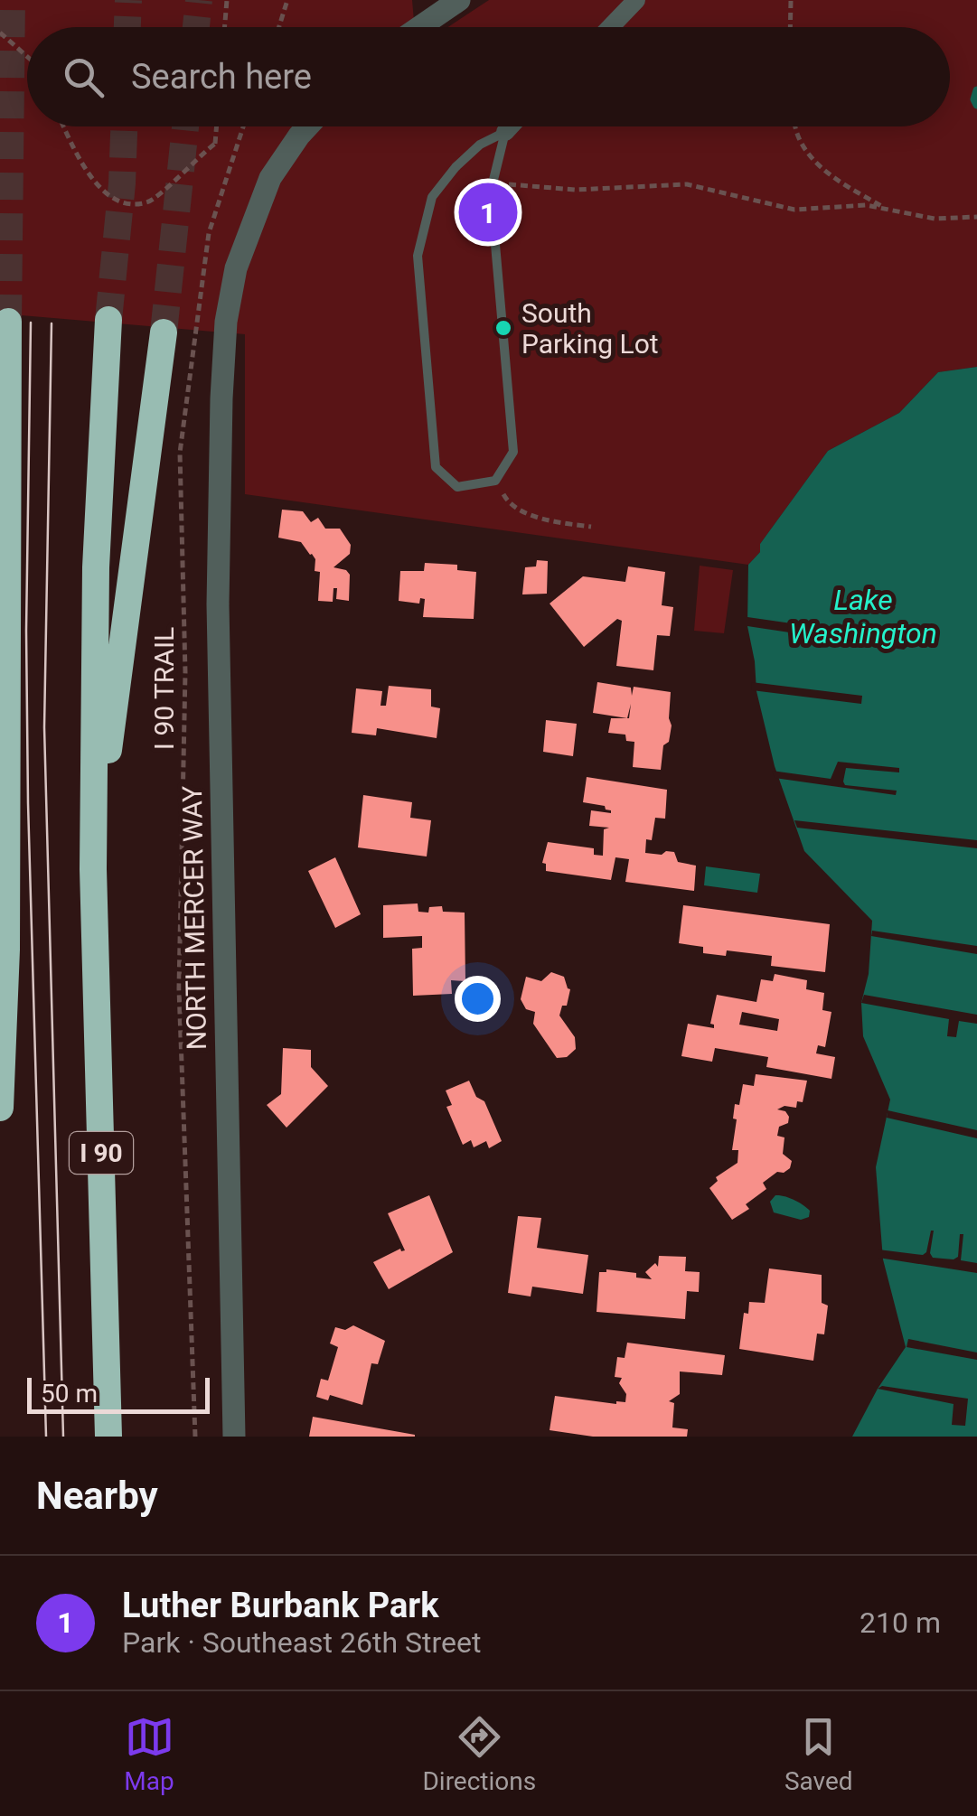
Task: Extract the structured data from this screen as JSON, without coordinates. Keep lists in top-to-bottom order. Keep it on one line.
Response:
{"streets":{"highway":["I 90"],"street":["NORTH MERCER WAY"],"path":["I 90 TRAIL"]},"water":["Lake Washington"],"places":["South Parking Lot"],"scale_bar":"50 m","page":{"search":"Search here","pins":"1","scale":"50 m","heading":"Nearby","list":[{"mark":"1","name":"Luther Burbank Park","note":"Park · Southeast 26th Street","value":"210 m"}],"nav":["Map","Directions","Saved"]}}
